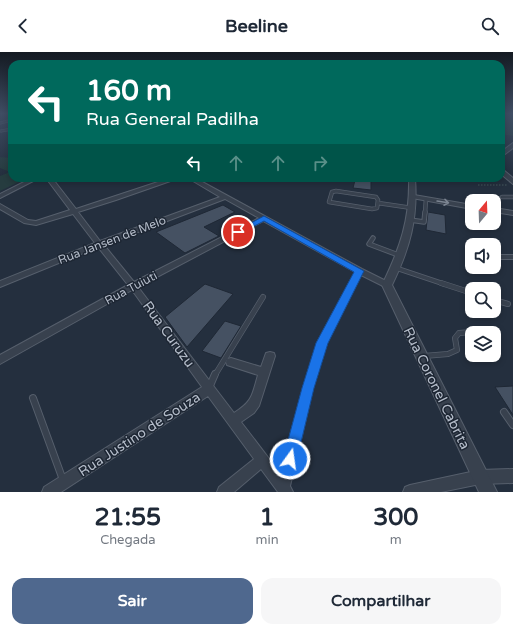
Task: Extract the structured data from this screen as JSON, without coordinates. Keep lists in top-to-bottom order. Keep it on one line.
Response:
{"streets":{"street":["Rua Jansen de Melo","Rua Tuiuti","Rua Curuzu","Rua Coronel Cabrita","Rua Justino de Souza"]},"crossings":[["Rua Jansen de Melo","Rua Curuzu"],["Rua Tuiuti","Rua Curuzu"],["Rua Curuzu","Rua Justino de Souza"]],"north":"top","page":{"header":"Beeline","turn":["160 m","Rua General Padilha"],"eta":["21:55","Chegada","1","min","300","m"],"buttons":["Sair","Compartilhar"]}}
